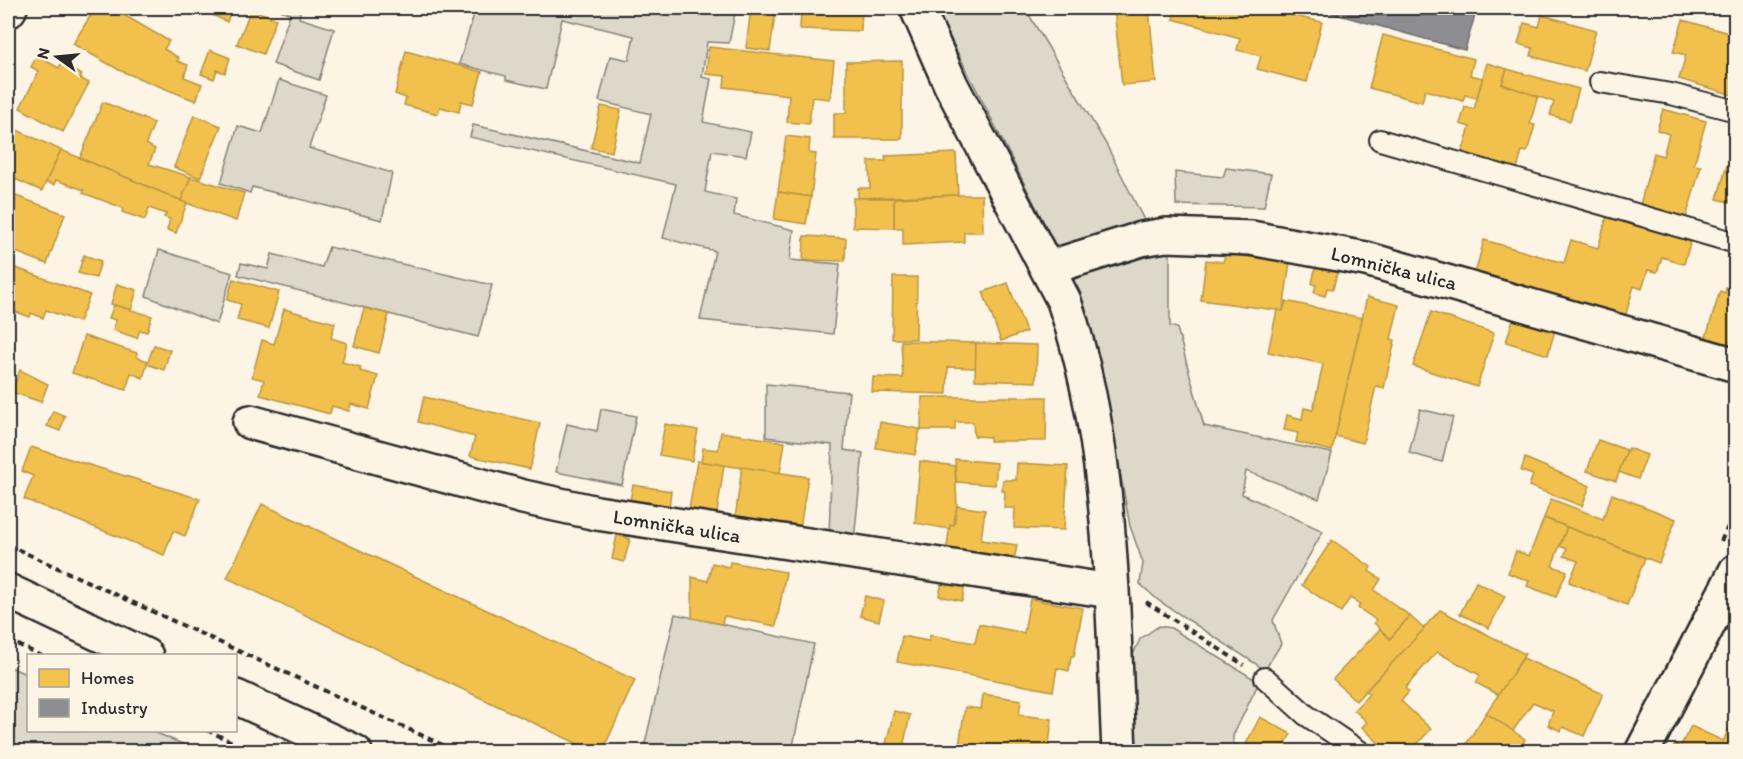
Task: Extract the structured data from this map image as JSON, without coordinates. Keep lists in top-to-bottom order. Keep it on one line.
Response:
{"streets":{"street":["Lomnička ulica"]},"legend":["Homes","Industry"],"north":"left"}
